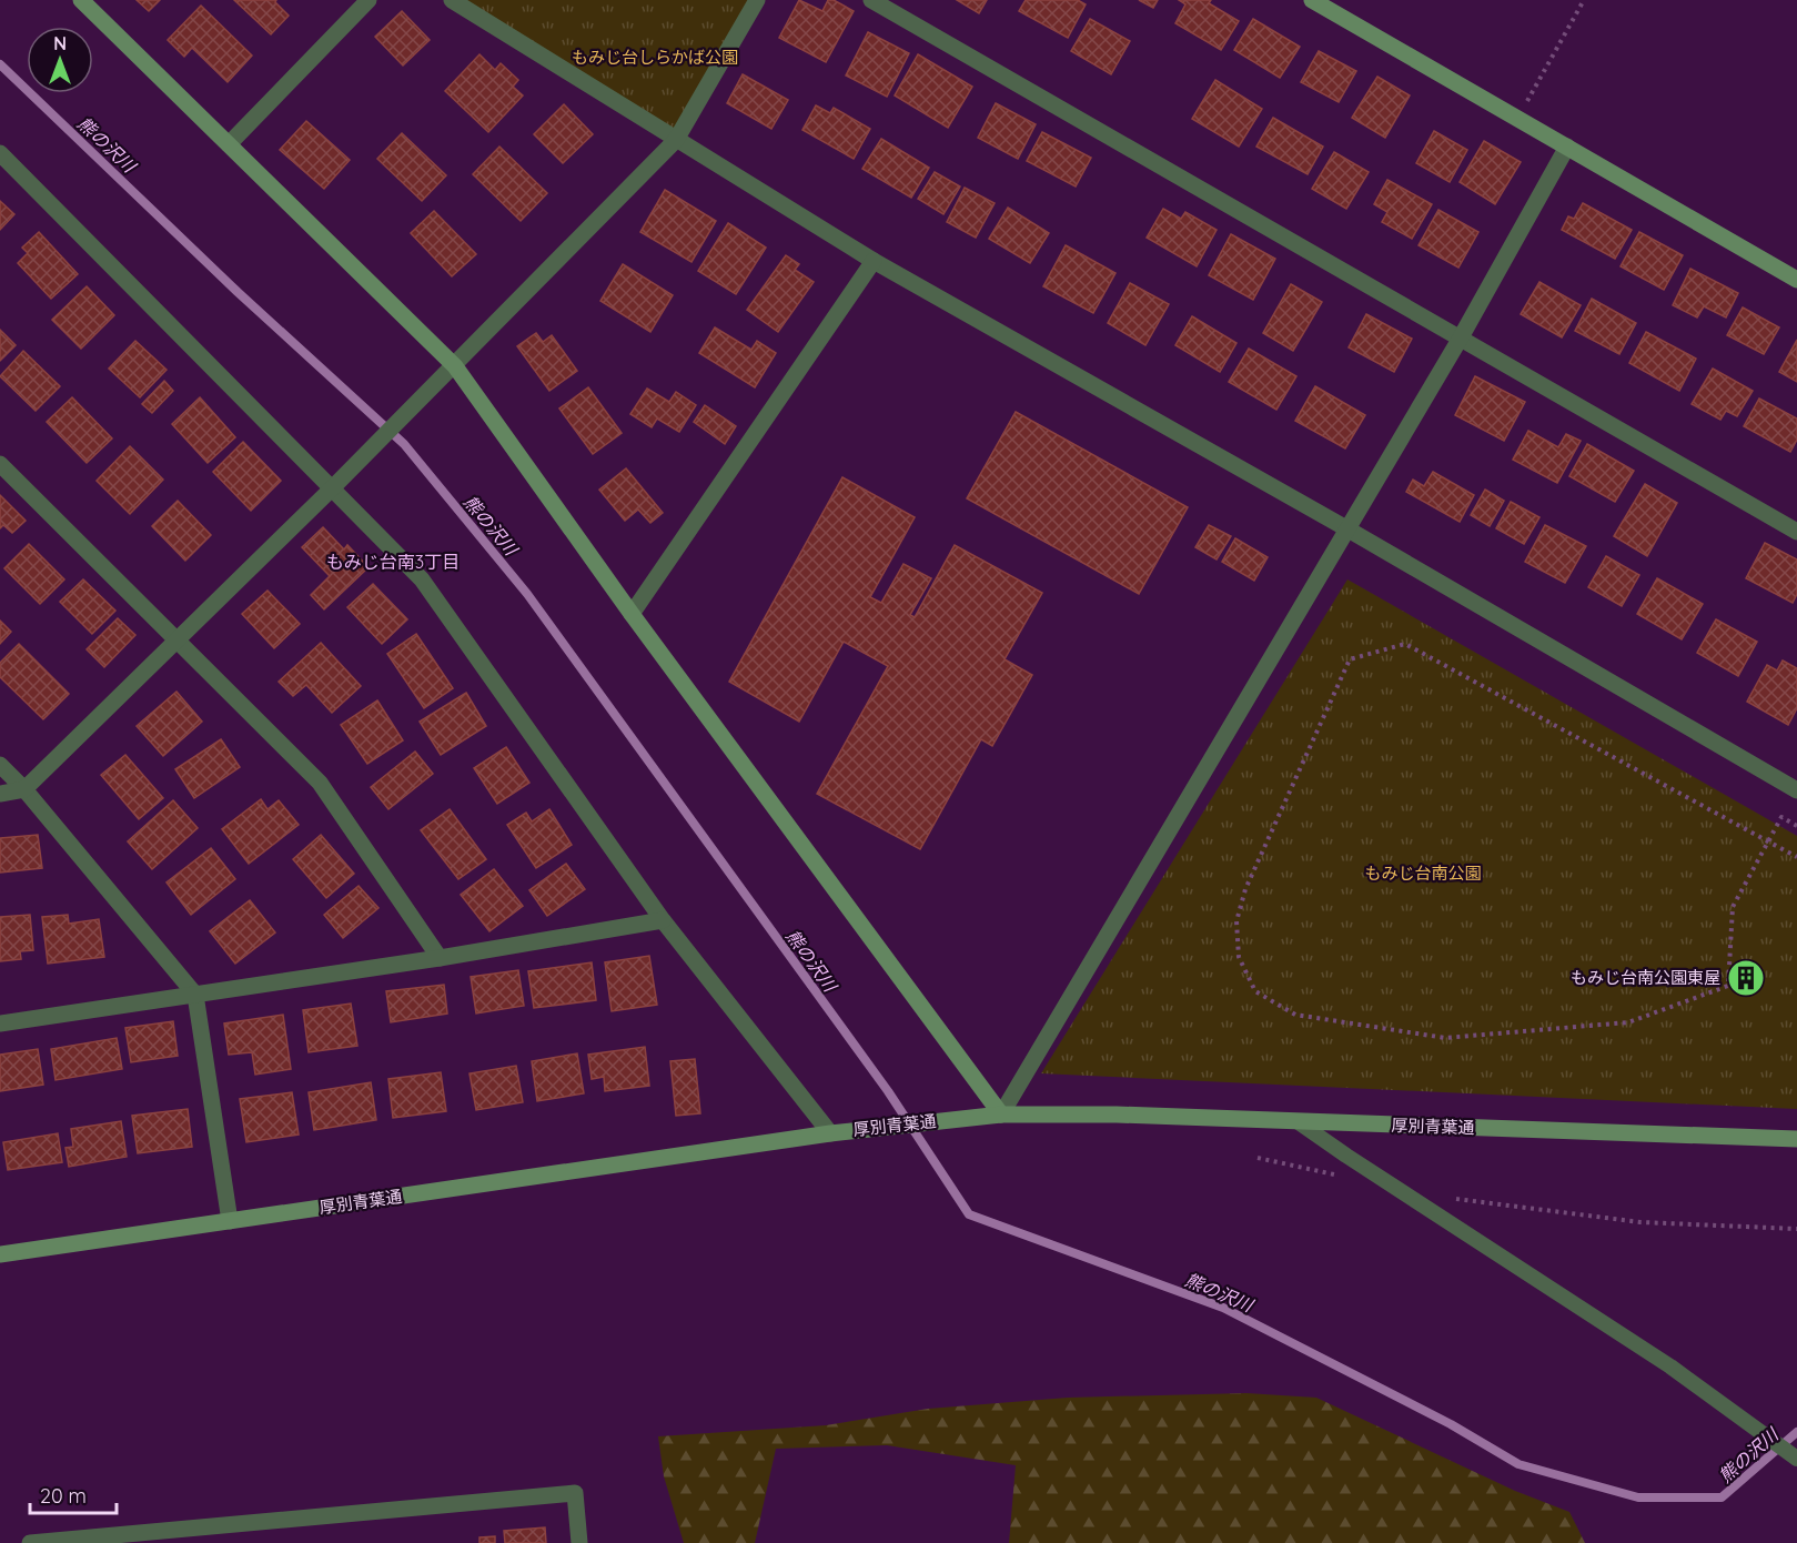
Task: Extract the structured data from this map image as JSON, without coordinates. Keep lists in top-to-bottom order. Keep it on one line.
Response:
{"streets":{"street":["厚別青葉通"]},"districts":["もみじ台南3丁目"],"water":["熊の沢川"],"parks":["もみじ台しらかば公園","もみじ台南公園"],"places":{"building":["もみじ台南公園東屋"]},"scale_bar":"20 m","north":"top"}
